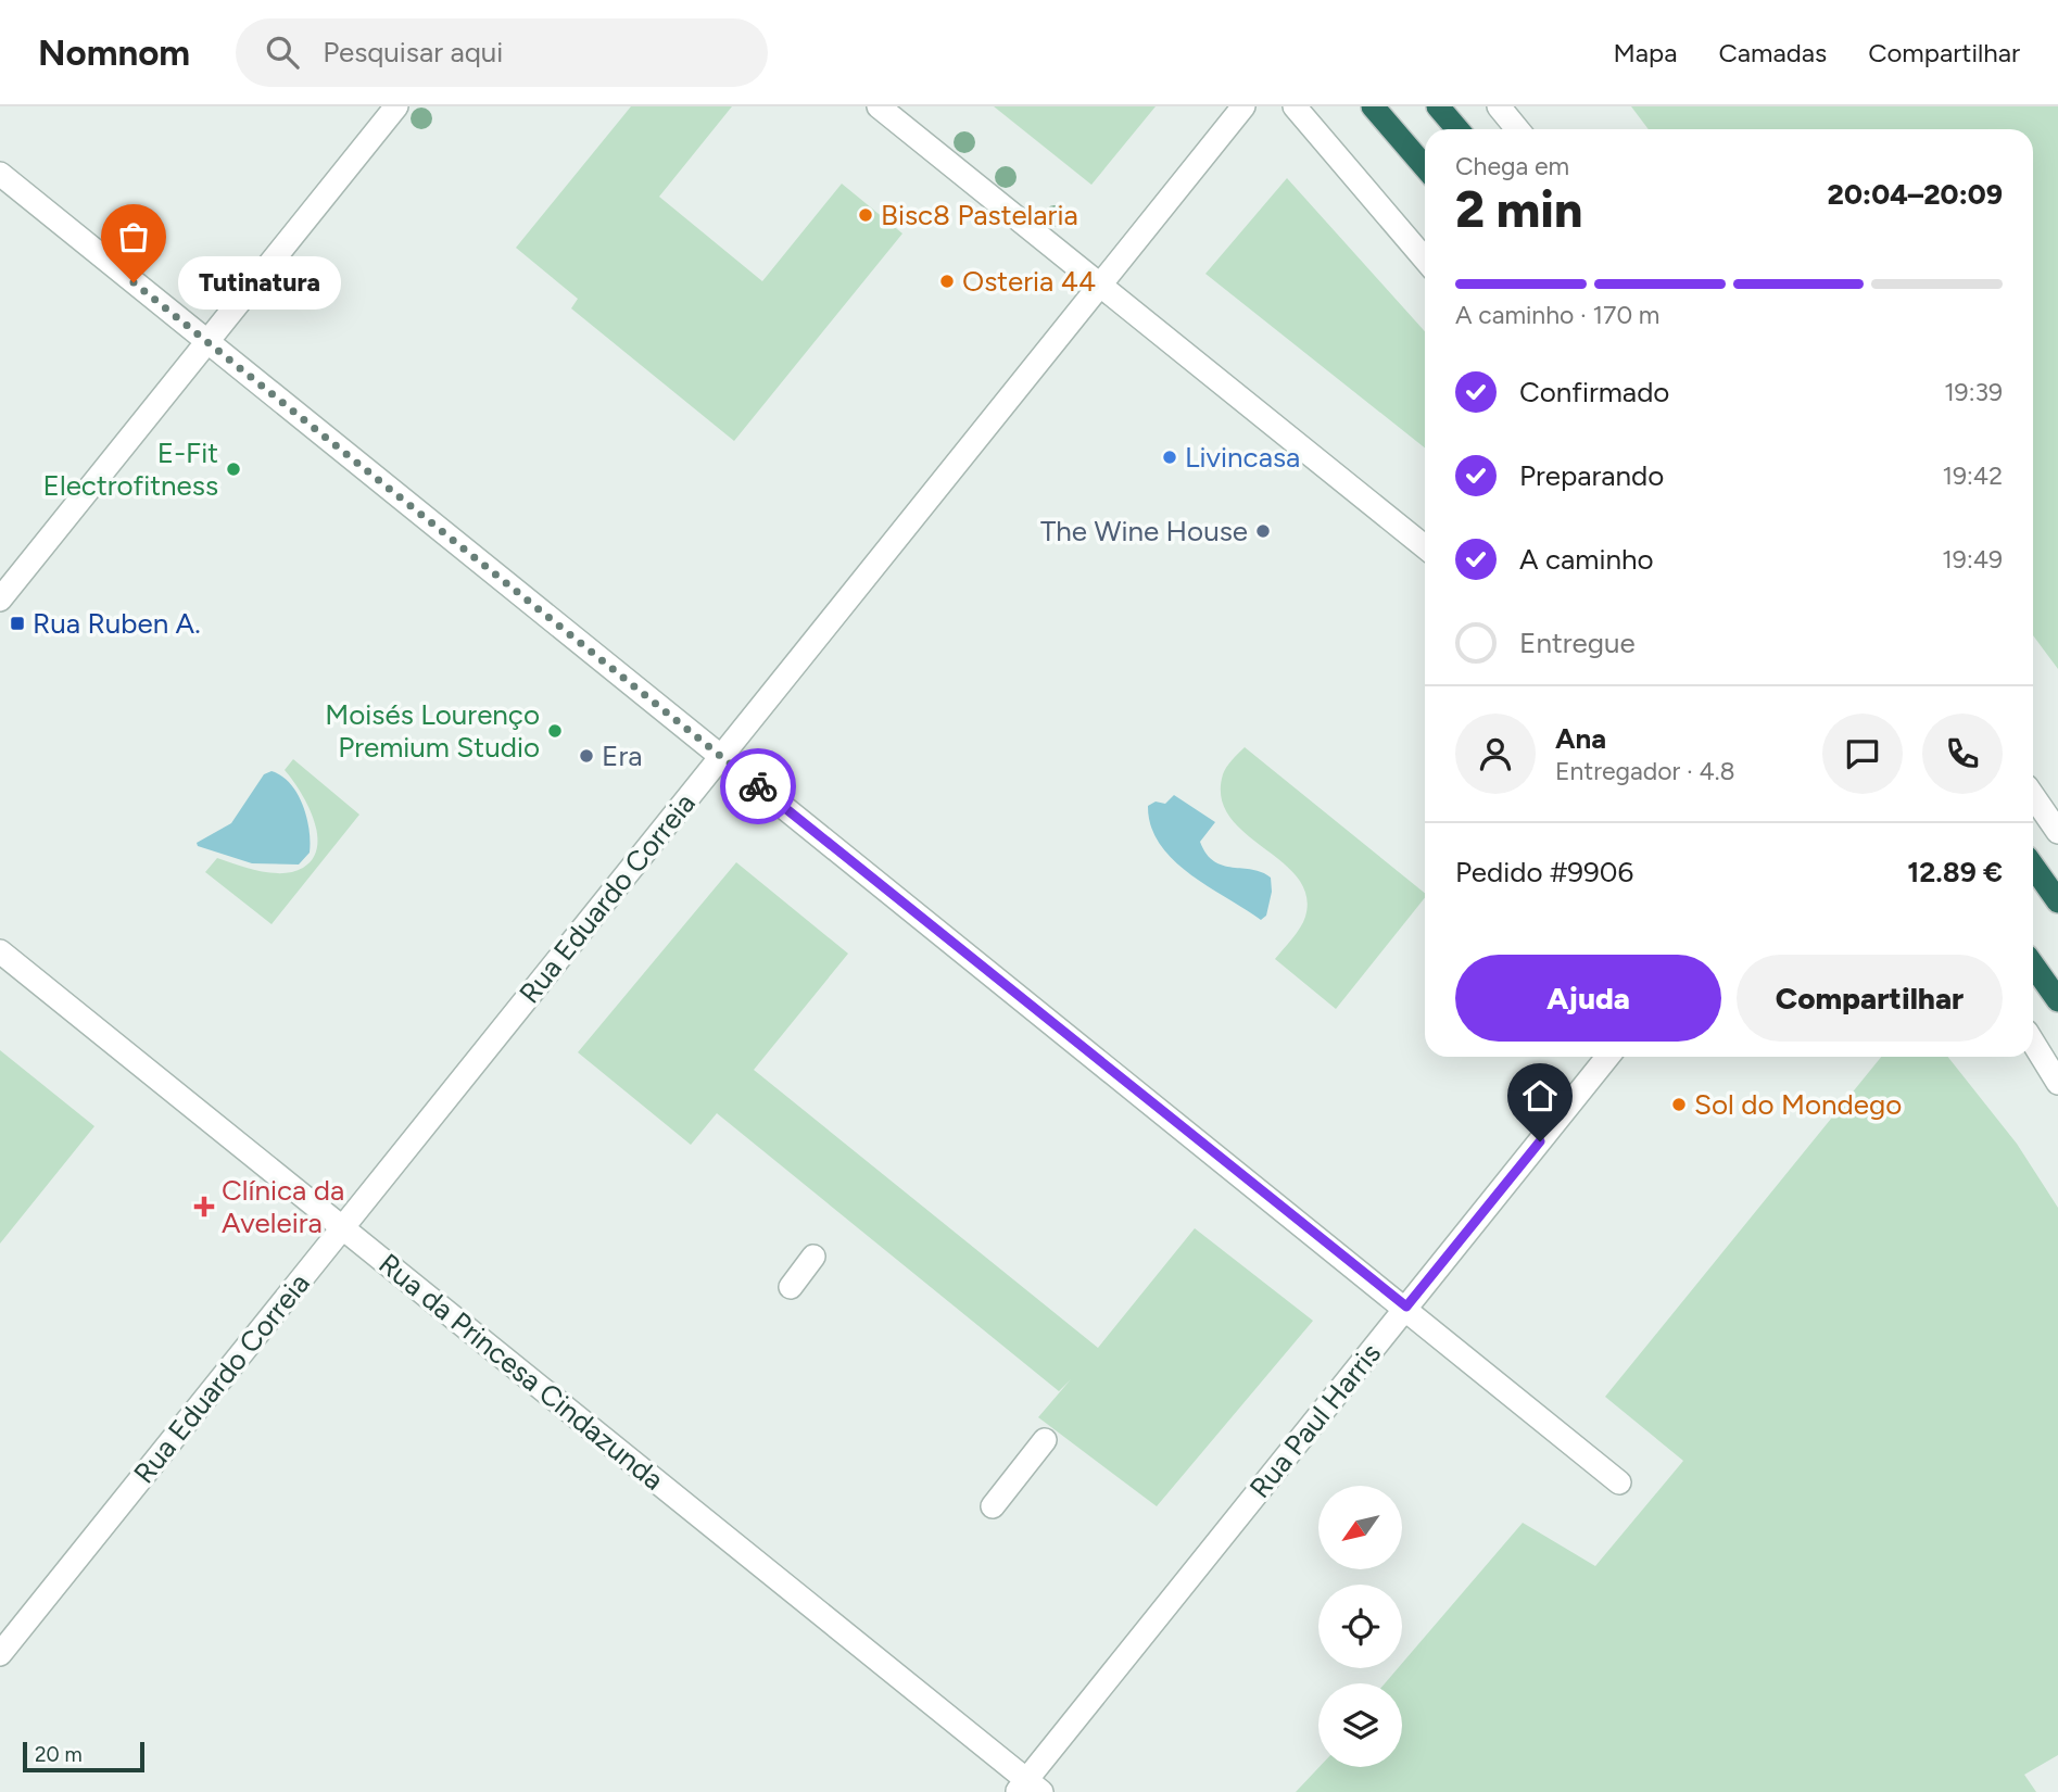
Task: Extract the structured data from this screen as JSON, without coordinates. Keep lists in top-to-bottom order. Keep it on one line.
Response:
{"streets":{"street":["Rua Eduardo Correia","Rua da Princesa Cindazunda","Rua Paul Harris"]},"crossings":[["Rua Eduardo Correia","Rua da Princesa Cindazunda"],["Rua da Princesa Cindazunda","Rua Paul Harris"]],"places":{"other":["Bisc8 Pastelaria","Osteria 44","Tutinatura","Livincasa","E-Fit Electrofitness","The Wine House","Moisés Lourenço Premium Studio","Era","Sol do Mondego"],"transit":["Rua Ruben A."],"health":["Clínica da Aveleira"]},"scale_bar":"20 m","north":"bottom left","page":{"header":"Nomnom","search":"Pesquisar aqui","nav":["Mapa","Camadas","Compartilhar"],"heading":["2 min","Chega em","20:04–20:09"],"panel":["Ana","Entregador · 4.8","Pedido #9906","12.89 €"],"bubble":"Tutinatura","bar":"A caminho · 170 m","list":[["Confirmado","19:39"],["Preparando","19:42"],["A caminho","19:49"],"Entregue"],"buttons":["Ajuda","Compartilhar"],"scale":"20 m"}}
